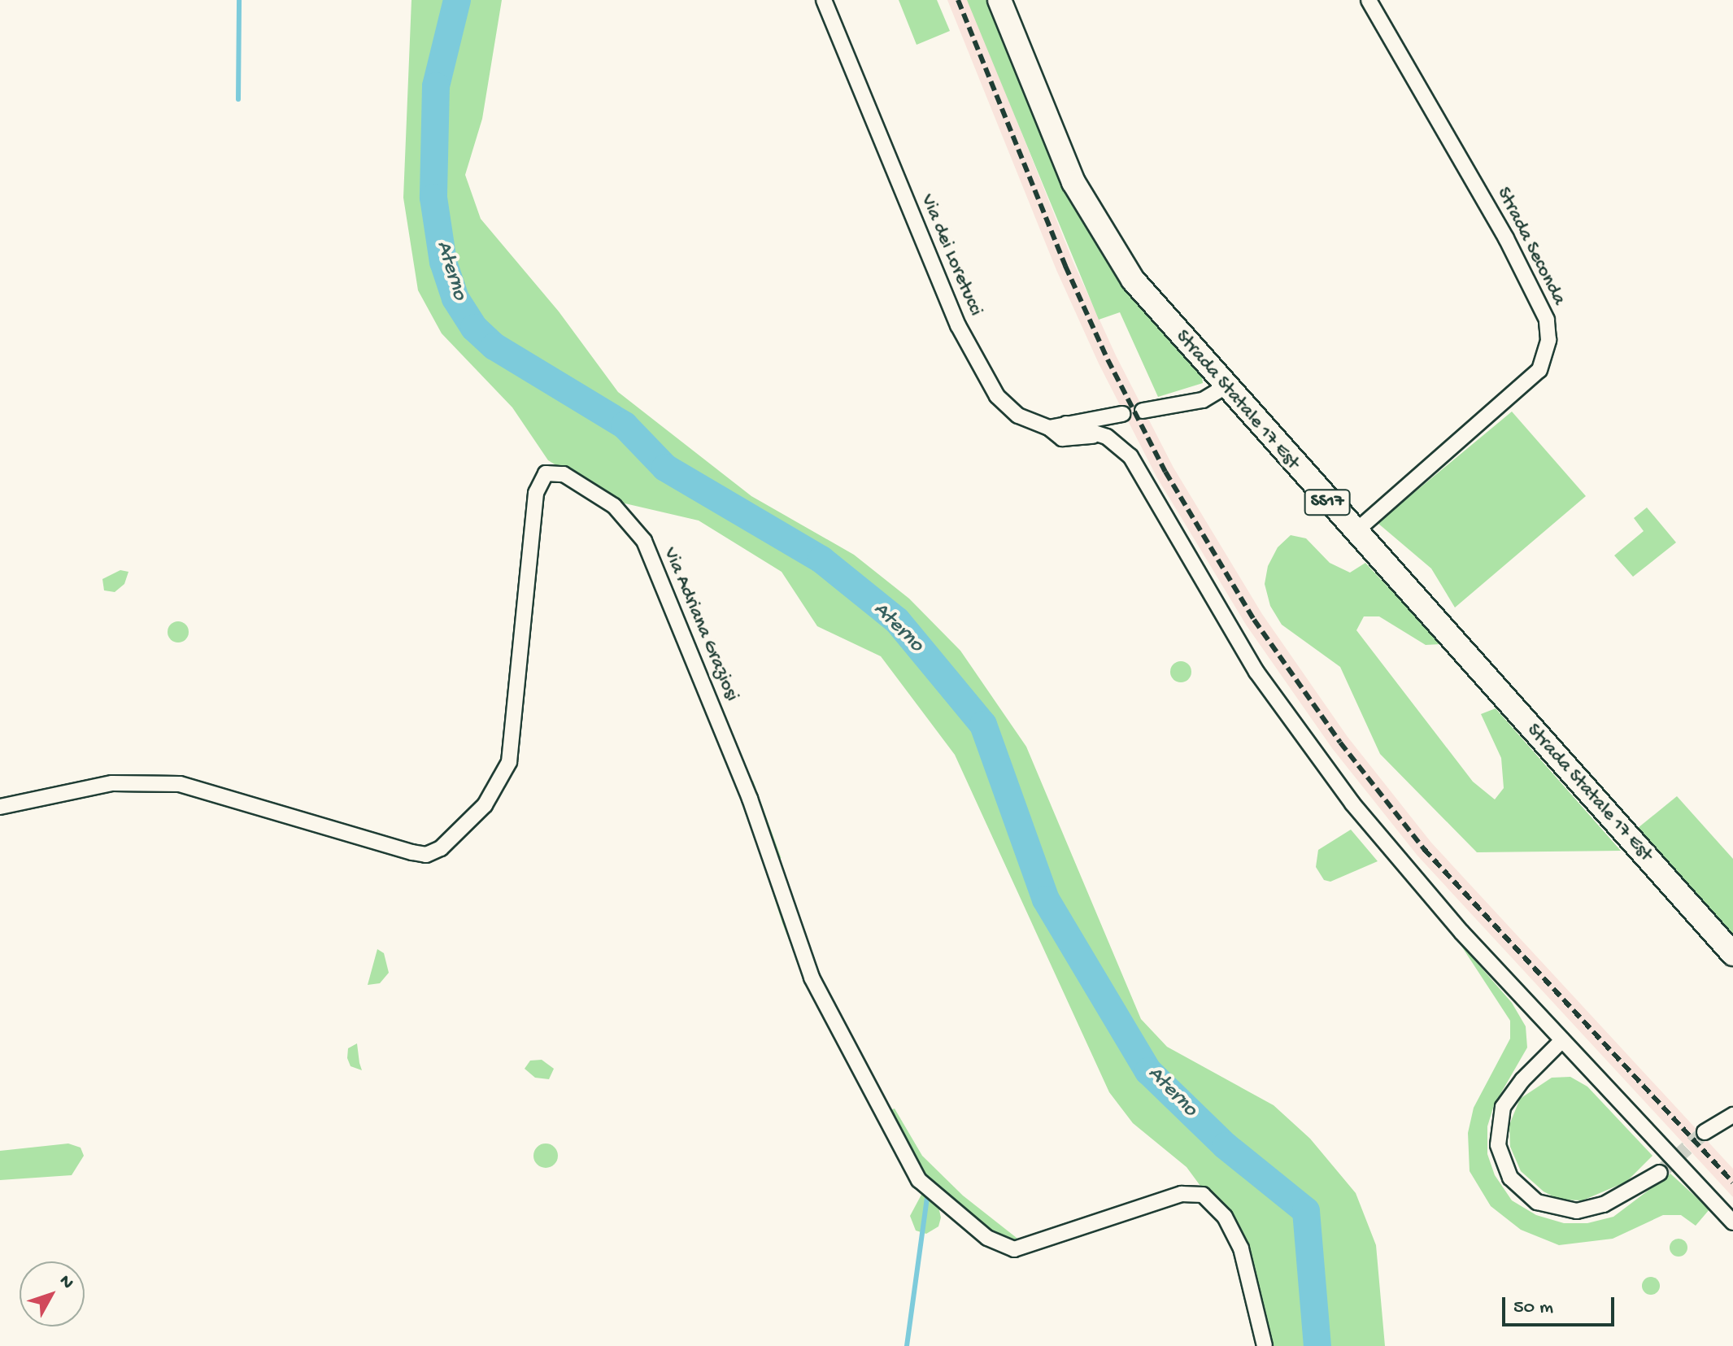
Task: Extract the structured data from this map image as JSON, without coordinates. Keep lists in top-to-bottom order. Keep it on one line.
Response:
{"streets":{"main road":["Strada Statale 17 Est","SS17"],"street":["Strada Seconda","Via dei Loretucci","Via Adriana Graziosi"]},"crossings":[["Strada Seconda","Strada Statale 17 Est"]],"water":["Aterno"],"scale_bar":"50 m","north":"top right"}
